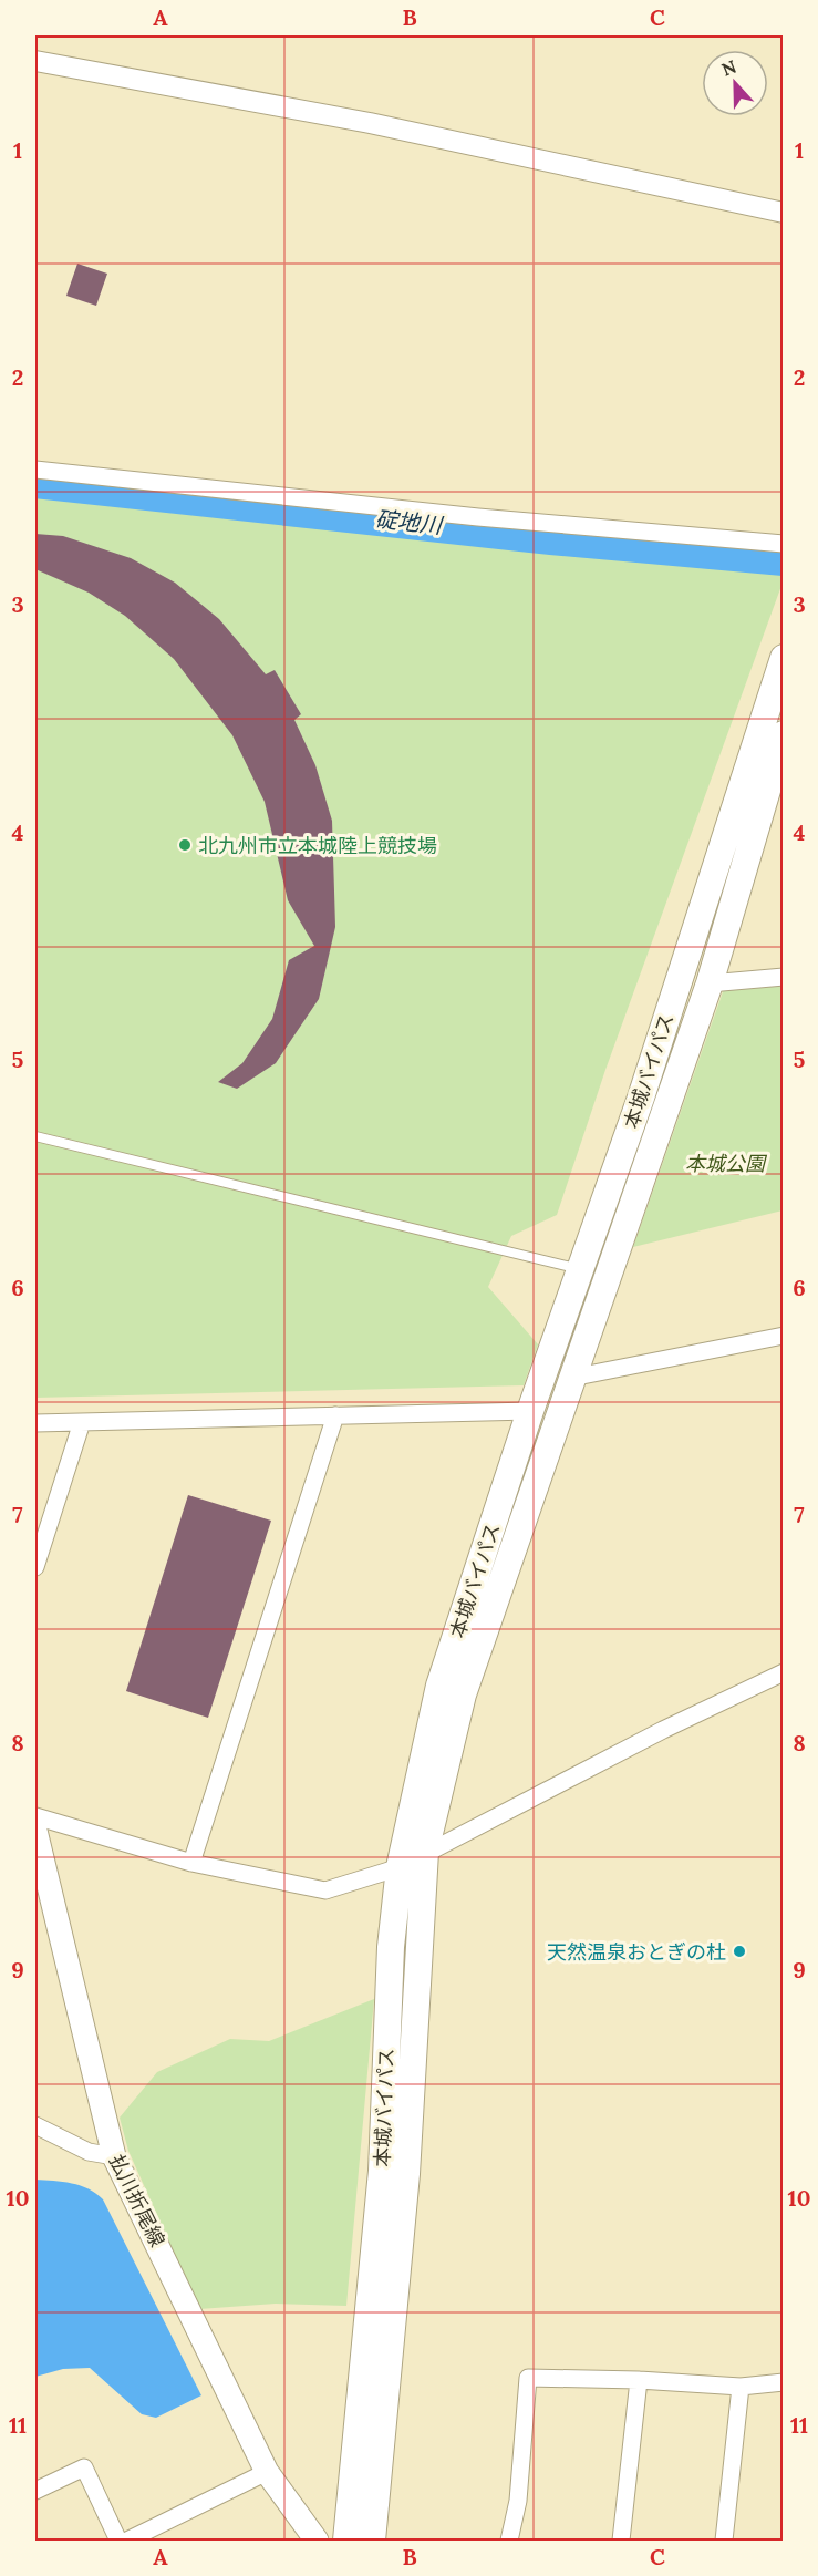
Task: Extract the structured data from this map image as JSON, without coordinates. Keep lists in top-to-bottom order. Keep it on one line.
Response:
{"streets":{"highway":["本城バイパス"],"main road":["払川折尾線"]},"water":["碇地川"],"parks":["本城公園"],"places":["北九州市立本城陸上競技場","天然温泉おとぎの杜"],"north":"top","grid":{"columns":["A","B","C"],"rows":["1","2","3","4","5","6","7","8","9","10","11"]}}
